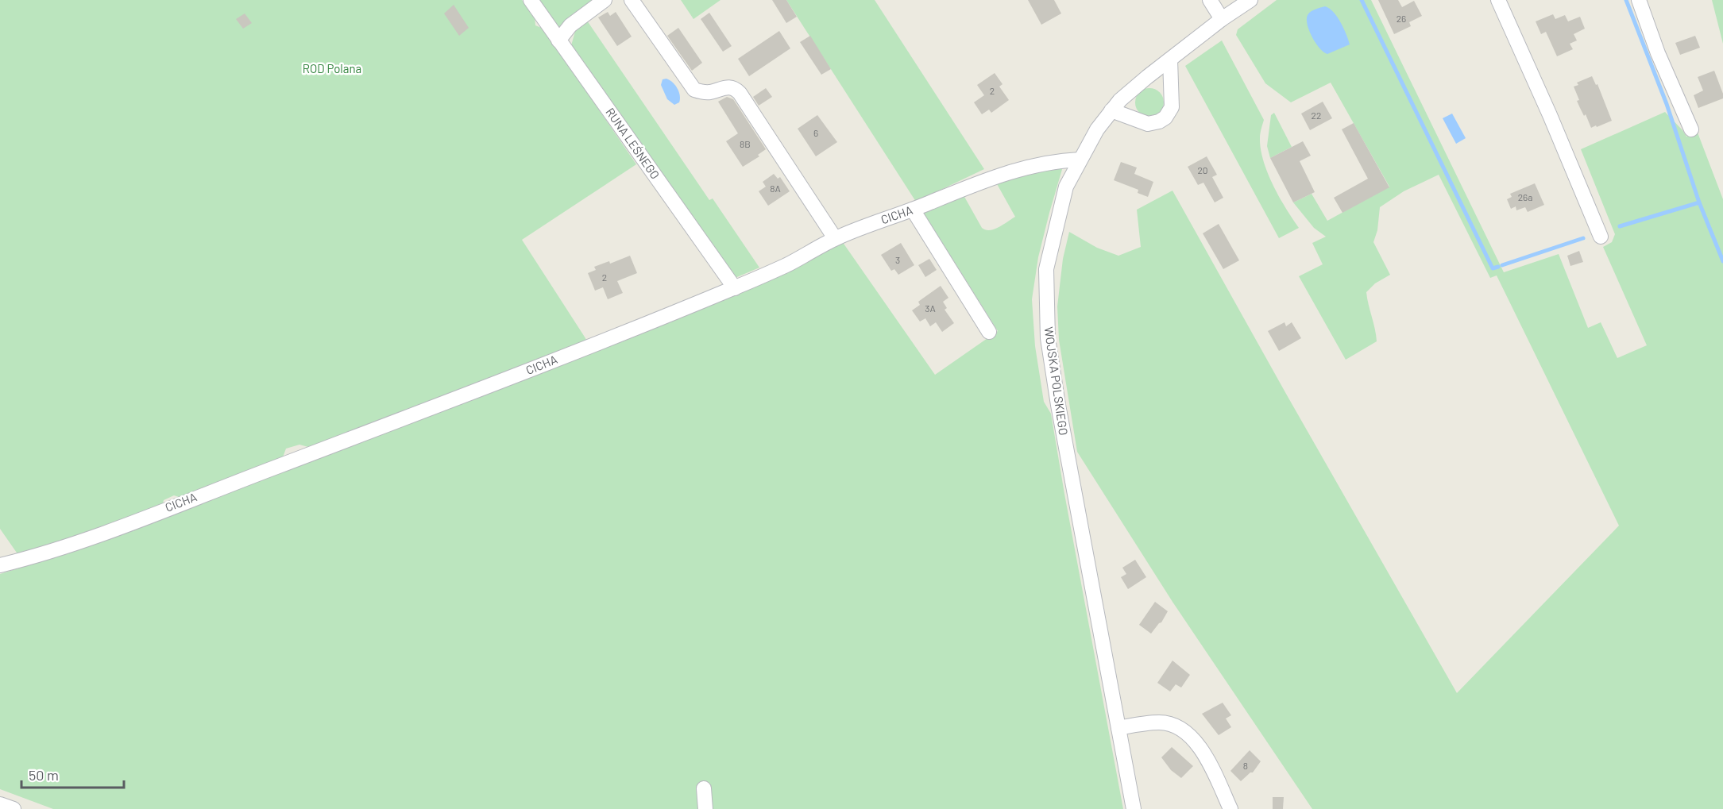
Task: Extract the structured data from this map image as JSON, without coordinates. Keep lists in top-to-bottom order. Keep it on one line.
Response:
{"streets":{"street":["RUNA LEŚNEGO","CICHA","WOJSKA POLSKIEGO"]},"crossings":[["RUNA LEŚNEGO","CICHA"],["CICHA","WOJSKA POLSKIEGO"]],"parks":["ROD Polana"],"house_numbers":["26","2","22","6","8B","20","8A","26a","3","2","3A","8"],"scale_bar":"50 m"}
